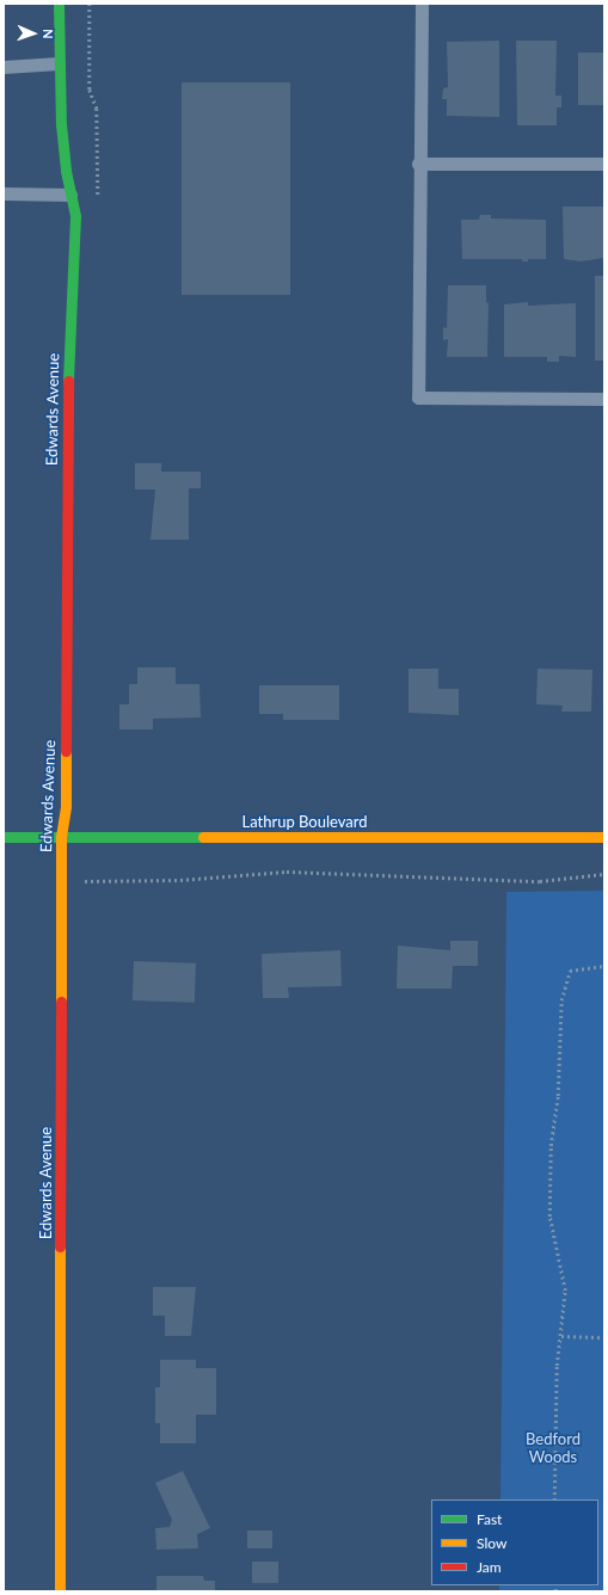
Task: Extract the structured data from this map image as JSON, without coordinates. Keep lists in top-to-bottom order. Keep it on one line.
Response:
{"streets":{"street":["Edwards Avenue","Lathrup Boulevard"]},"crossings":[["Edwards Avenue","Lathrup Boulevard"]],"parks":["Bedford Woods"],"legend":["Fast","Slow","Jam"],"north":"right"}
